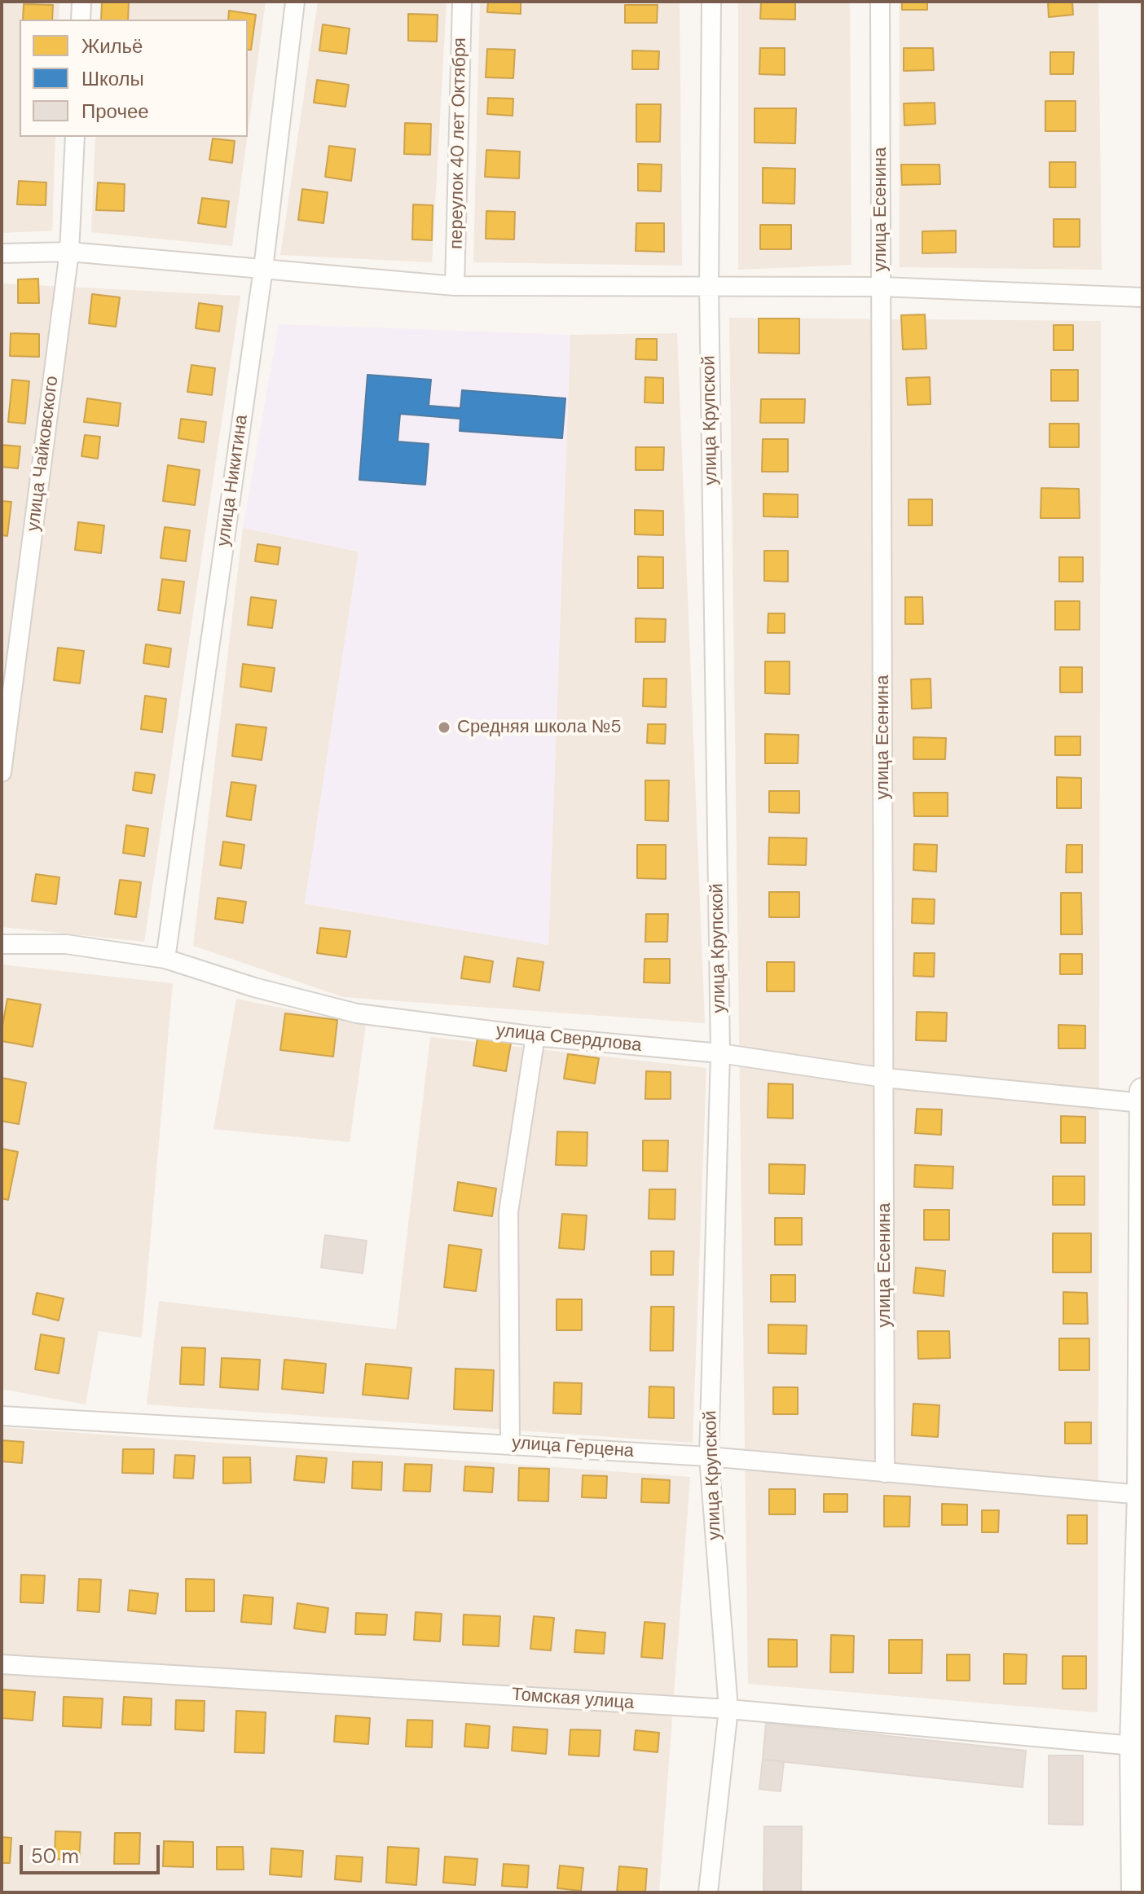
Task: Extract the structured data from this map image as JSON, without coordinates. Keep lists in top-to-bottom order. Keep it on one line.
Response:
{"streets":{"street":["переулок 40 лет Октября","улица Есенина","улица Крупской","улица Чайковского","улица Никитина","улица Свердлова","улица Герцена","Томская улица"]},"crossings":[["улица Есенина","улица Свердлова"],["улица Есенина","улица Герцена"],["улица Крупской","улица Свердлова"],["улица Крупской","улица Герцена"],["улица Крупской","Томская улица"],["улица Никитина","улица Свердлова"]],"places":["Средняя школа №5"],"legend":["Жильё","Школы","Прочее"],"scale_bar":"50 m"}
